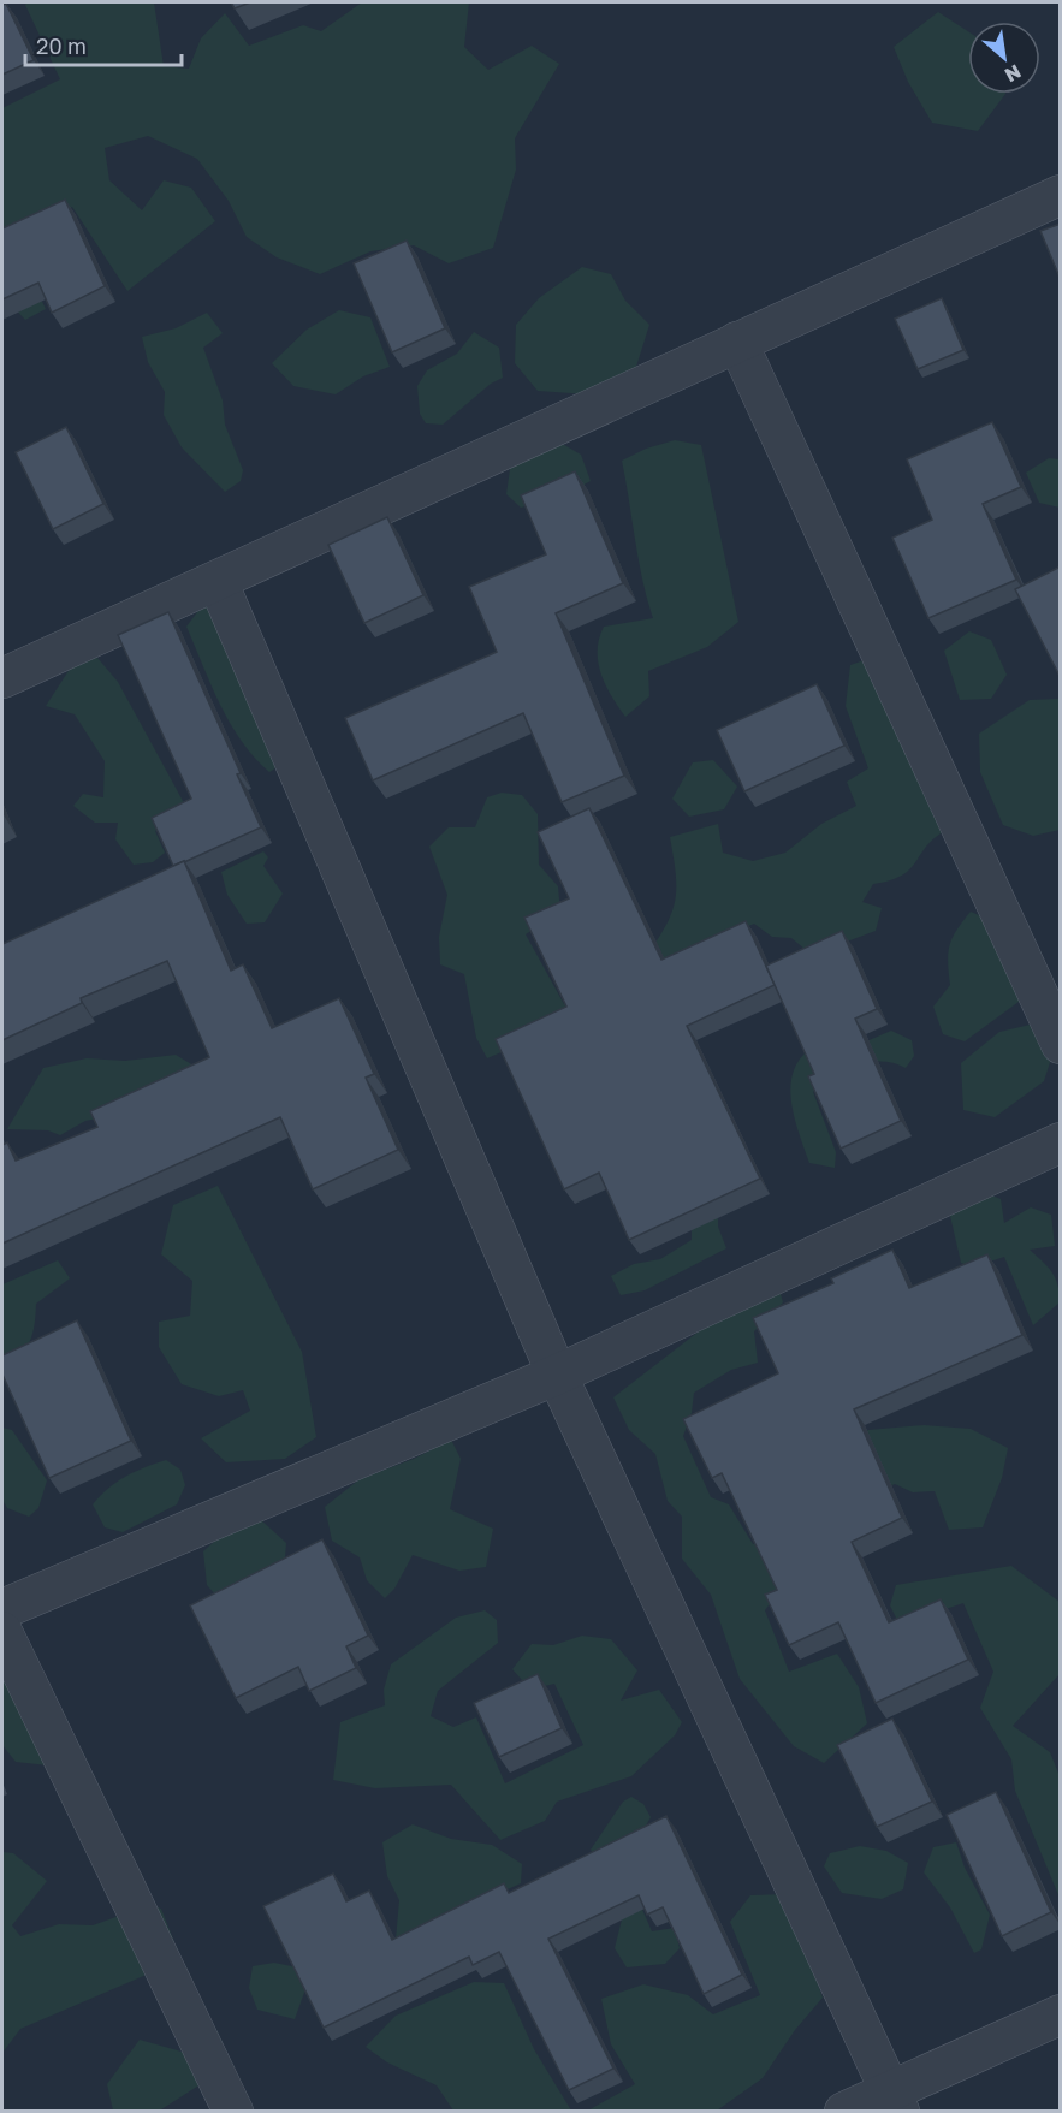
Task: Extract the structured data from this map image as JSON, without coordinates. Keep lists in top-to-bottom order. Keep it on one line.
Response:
{"scale_bar":"20 m","north":"bottom right"}
